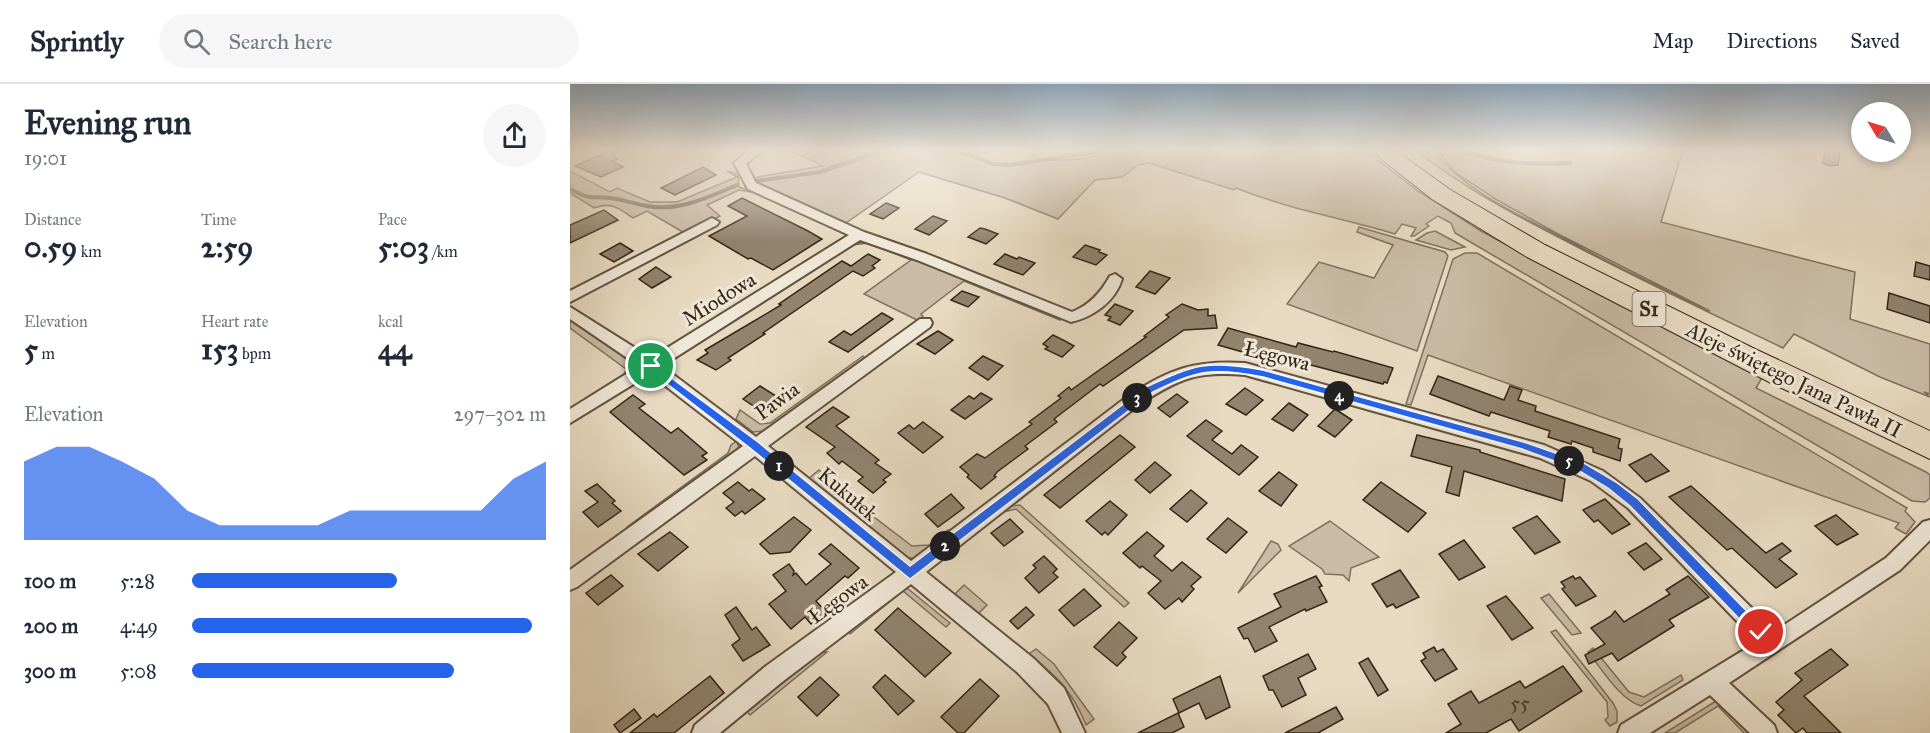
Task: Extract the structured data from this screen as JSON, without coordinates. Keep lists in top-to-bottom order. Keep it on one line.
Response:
{"streets":{"highway":["S1","Aleje świętego Jana Pawła II"],"street":["Miodowa","Łęgowa","Pawia","Kukułek"]},"crossings":[["Miodowa","Kukułek"],["Łęgowa","Kukułek"],["Pawia","Kukułek"]],"house_numbers":["55"],"north":"top left","page":{"header":"Sprintly","search":"Search here","nav":["Map","Directions","Saved"],"heading":["Evening run","19:01"],"stats":[["Distance","0.59 km"],["Time","2:59"],["Pace","5:03 /km"],["Elevation","5 m"],["Heart rate","153 bpm"],["kcal","44"]],"pins":["4","3","5","1","2"],"chart":["Elevation","297–302 m"],"list":[{"name":"100 m","note":"5:28"},{"name":"200 m","note":"4:49"},{"name":"300 m","note":"5:08"}]}}
